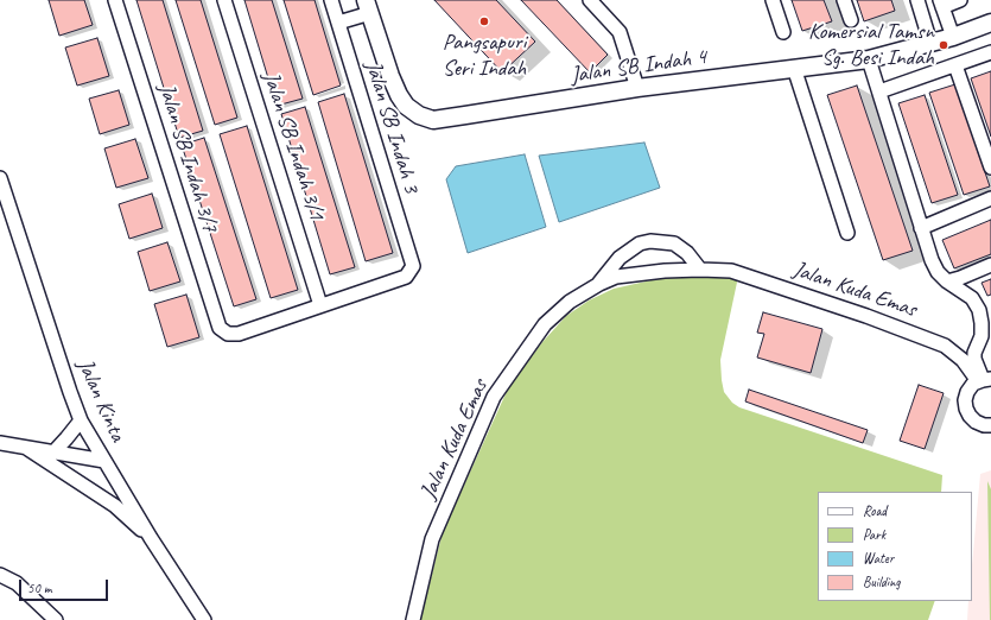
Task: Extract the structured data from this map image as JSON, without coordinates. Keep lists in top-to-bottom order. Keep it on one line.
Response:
{"streets":{"street":["Jalan SB Indah 4","Jalan SB Indah 3","Jalan SB Indah 3/1","Jalan SB Indah 3/7","Jalan Kuda Emas","Jalan Kinta"]},"crossings":[["Jalan SB Indah 3","Jalan SB Indah 3/1"],["Jalan SB Indah 3","Jalan SB Indah 3/7"],["Jalan SB Indah 3/1","Jalan SB Indah 3/7"]],"places":["Pangsapuri Seri Indah","Komersial Tamsn Sg. Besi Indah"],"legend":["Road","Park","Water","Building"],"scale_bar":"50 m"}
